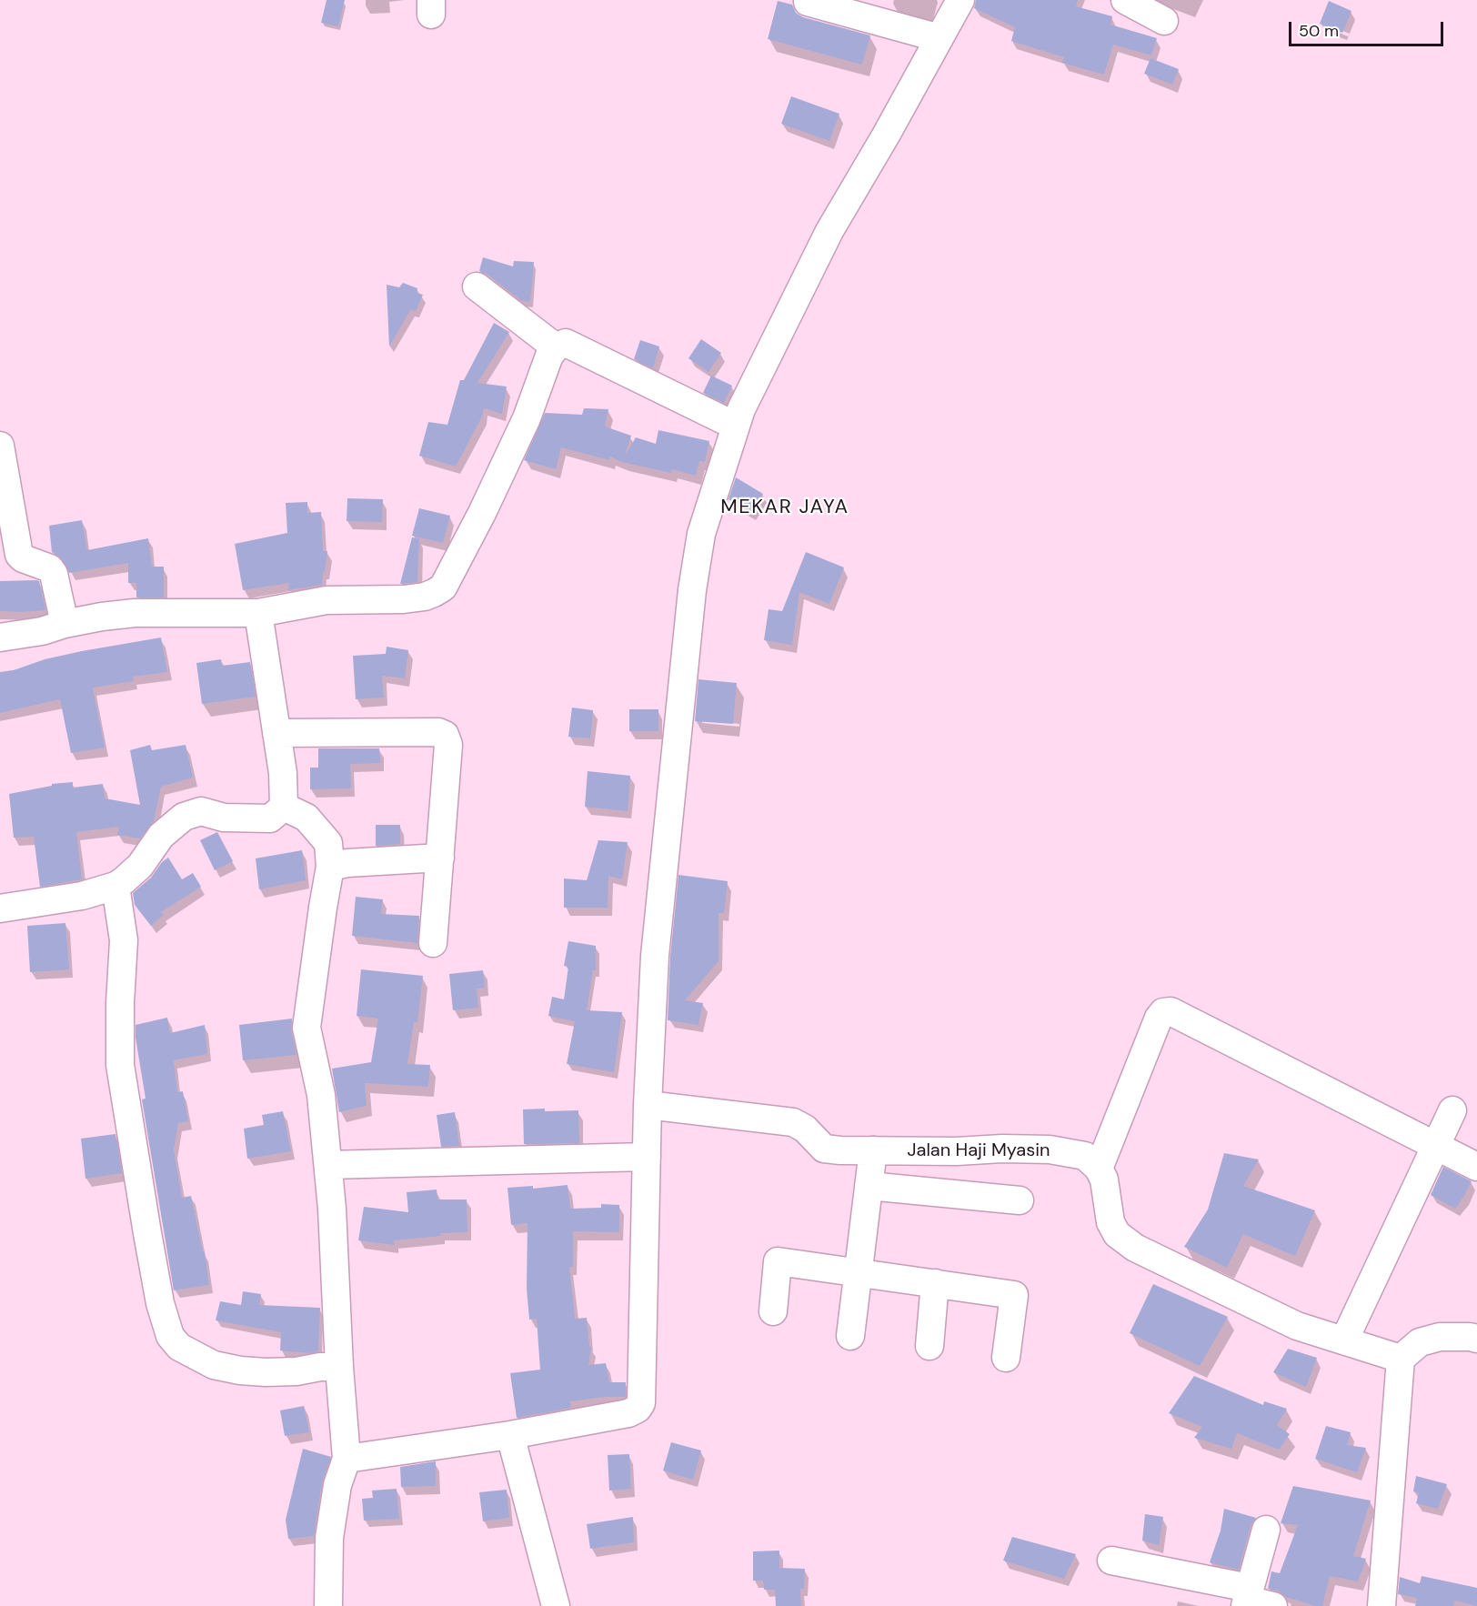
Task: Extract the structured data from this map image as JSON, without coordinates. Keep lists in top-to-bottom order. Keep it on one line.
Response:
{"streets":{"street":["Jalan Haji Myasin"]},"districts":["MEKAR JAYA"],"scale_bar":"50 m"}
